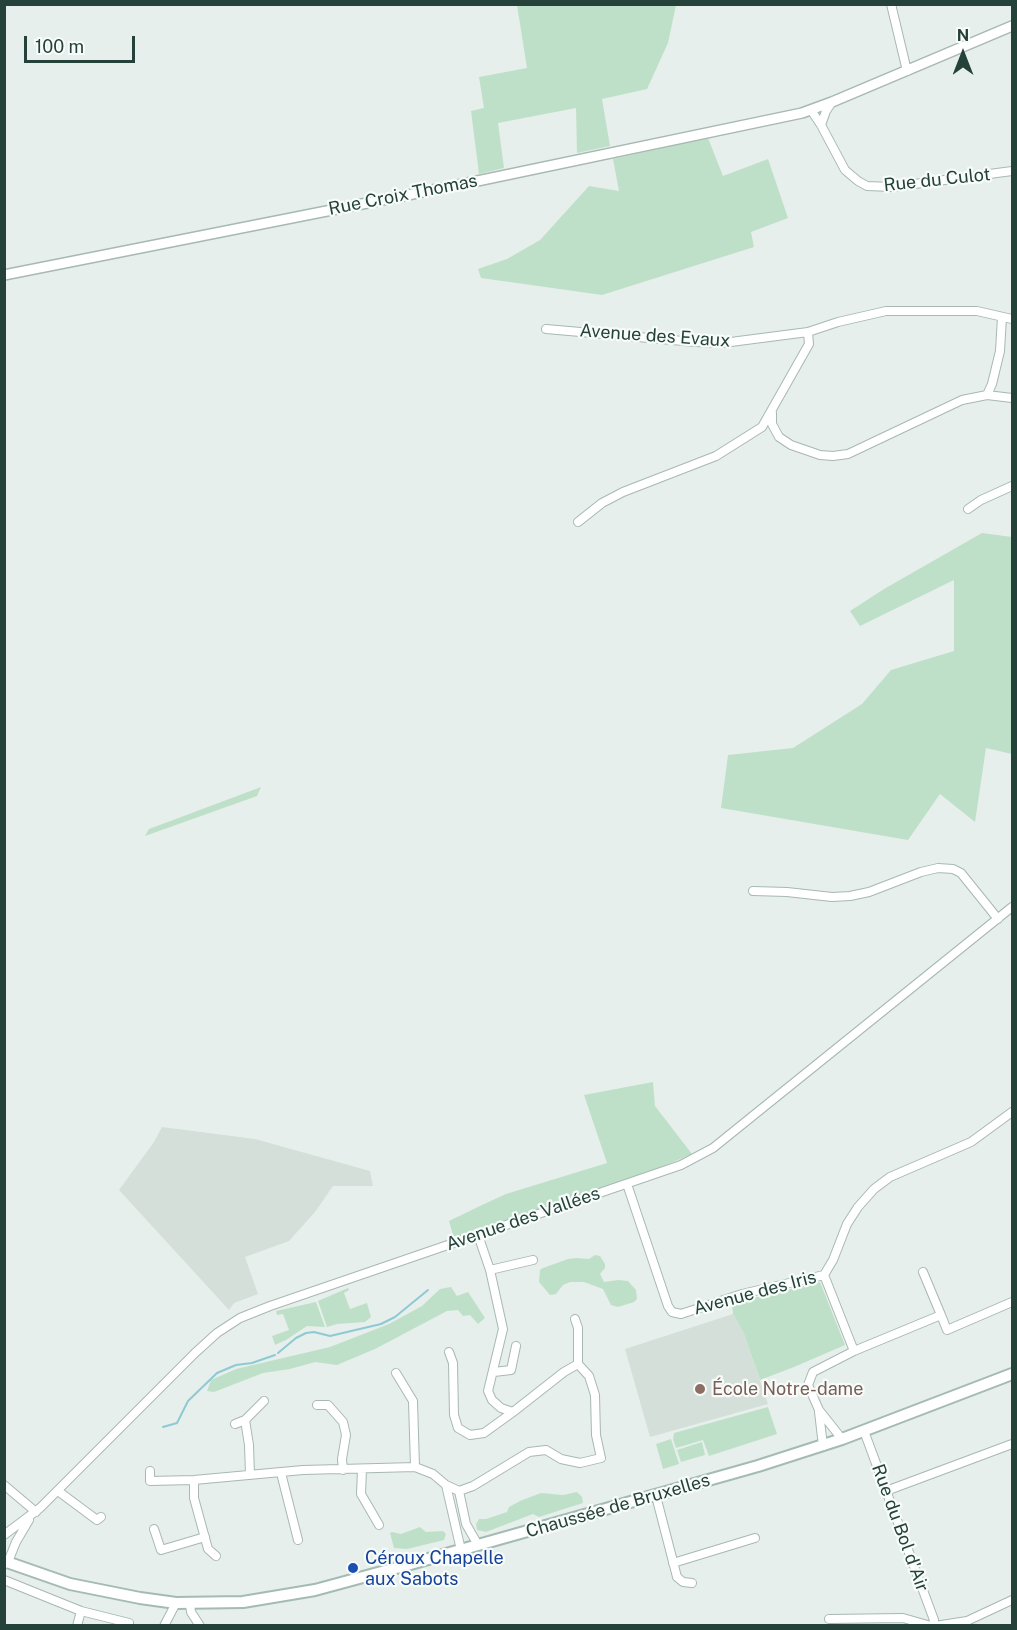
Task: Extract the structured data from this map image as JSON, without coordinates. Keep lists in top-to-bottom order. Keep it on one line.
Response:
{"streets":{"main road":["Chaussée de Bruxelles"],"street":["Rue du Culot","Rue Croix Thomas","Avenue des Evaux","Avenue des Vallées","Avenue des Iris","Rue du Bol d'Air"]},"crossings":[["Avenue des Vallées","Avenue des Iris"],["Avenue des Vallées","Chaussée de Bruxelles"],["Chaussée de Bruxelles","Rue du Bol d'Air"]],"places":["École Notre-dame","Céroux Chapelle aux Sabots"],"scale_bar":"100 m","north":"top"}
